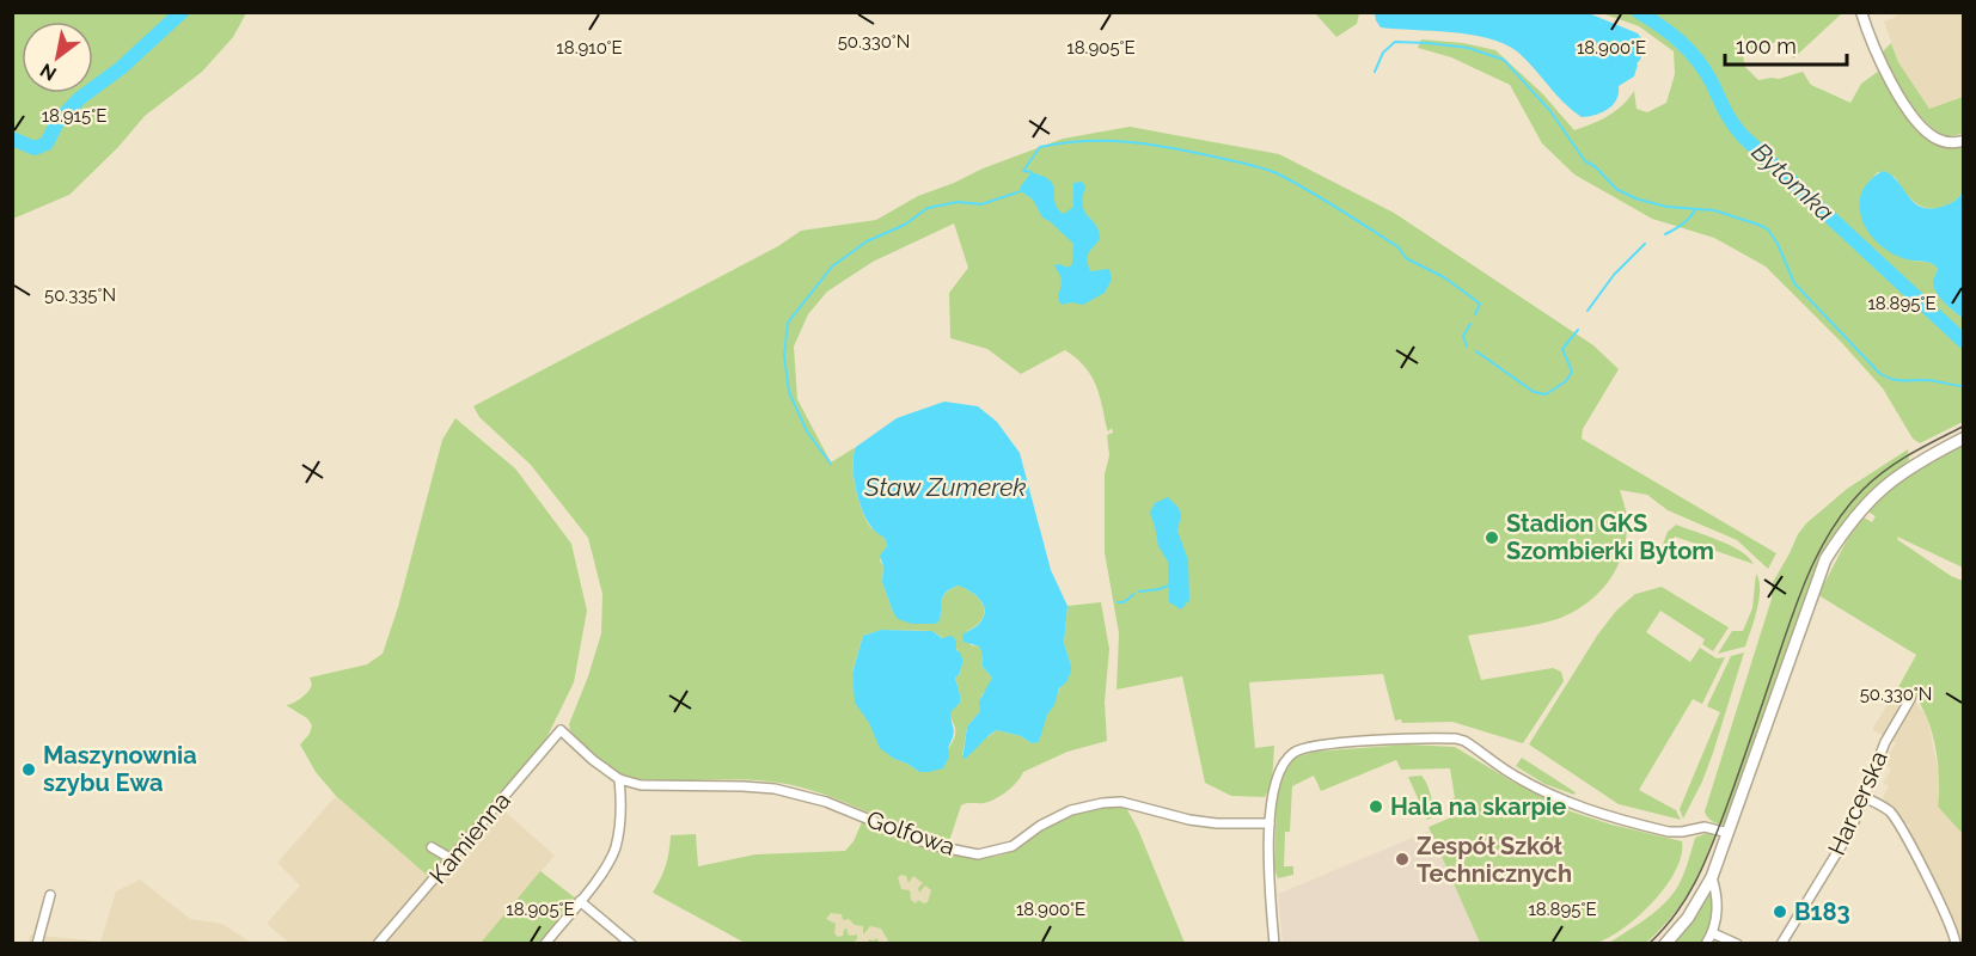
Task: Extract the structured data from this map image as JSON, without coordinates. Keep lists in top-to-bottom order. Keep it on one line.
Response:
{"streets":{"street":["Harcerska","Golfowa","Kamienna"]},"crossings":[["Golfowa","Kamienna"]],"water":["Bytomka","Staw Zumerek"],"places":["Stadion GKS Szombierki Bytom","Maszynownia szybu Ewa","Hala na skarpie","Zespół Szkół Technicznych","B183"],"scale_bar":"100 m","north":"bottom left","coordinates":["50.330°N","18.910°E","18.905°E","18.900°E","18.915°E","50.335°N","18.895°E"]}
